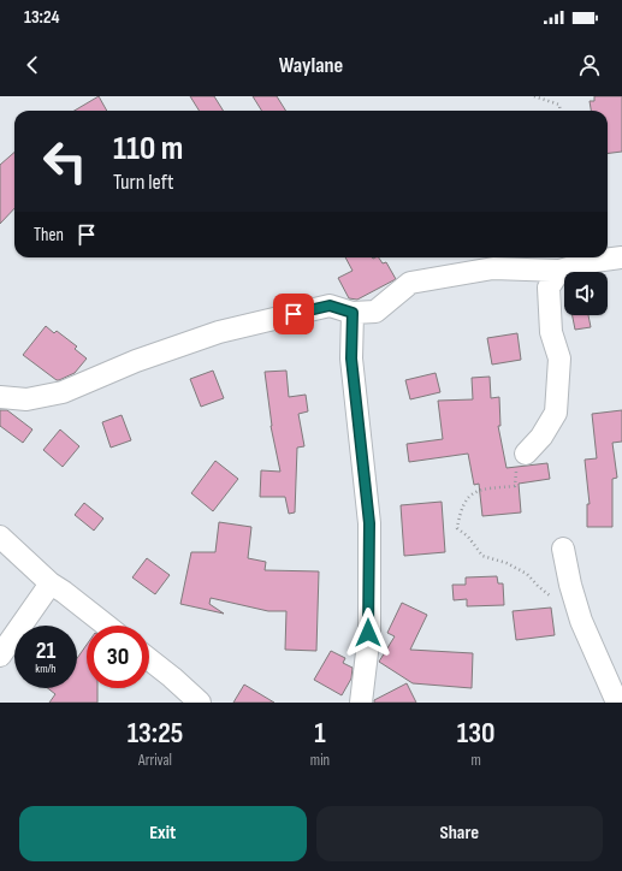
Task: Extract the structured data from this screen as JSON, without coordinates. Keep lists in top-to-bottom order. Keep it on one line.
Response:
{"page":{"status":"13:24","header":"Waylane","turn":["110 m","Turn left"],"then":"Then","speed":"21 km/h","limit":"30","eta":["13:25","Arrival","1","min","130","m"],"buttons":["Exit","Share"]}}
